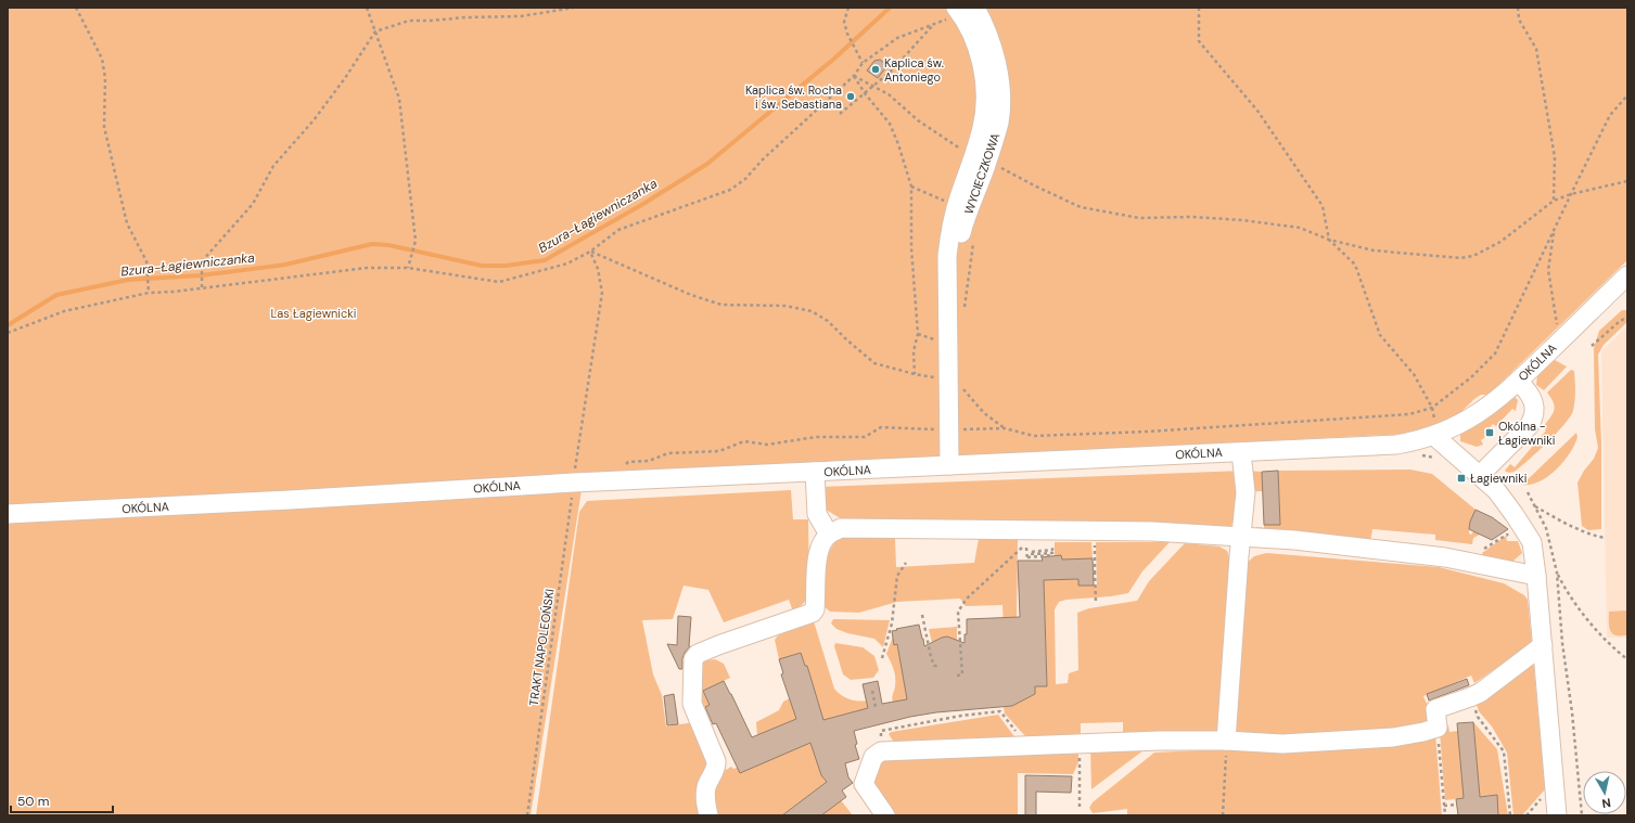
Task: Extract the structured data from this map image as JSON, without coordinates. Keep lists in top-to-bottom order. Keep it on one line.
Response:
{"streets":{"street":["WYCIECZKOWA","OKÓLNA"],"path":["TRAKT NAPOLEOŃSKI"]},"crossings":[["WYCIECZKOWA","OKÓLNA"],["OKÓLNA","TRAKT NAPOLEOŃSKI"]],"water":["Bzura-Łagiewniczanka"],"parks":["Las Łagiewnicki"],"places":{"other":["Kaplica św. Antoniego","Kaplica św. Rocha i św. Sebastiana"],"transit":["Okólna - Łagiewniki","Łagiewniki"]},"scale_bar":"50 m","north":"bottom"}
